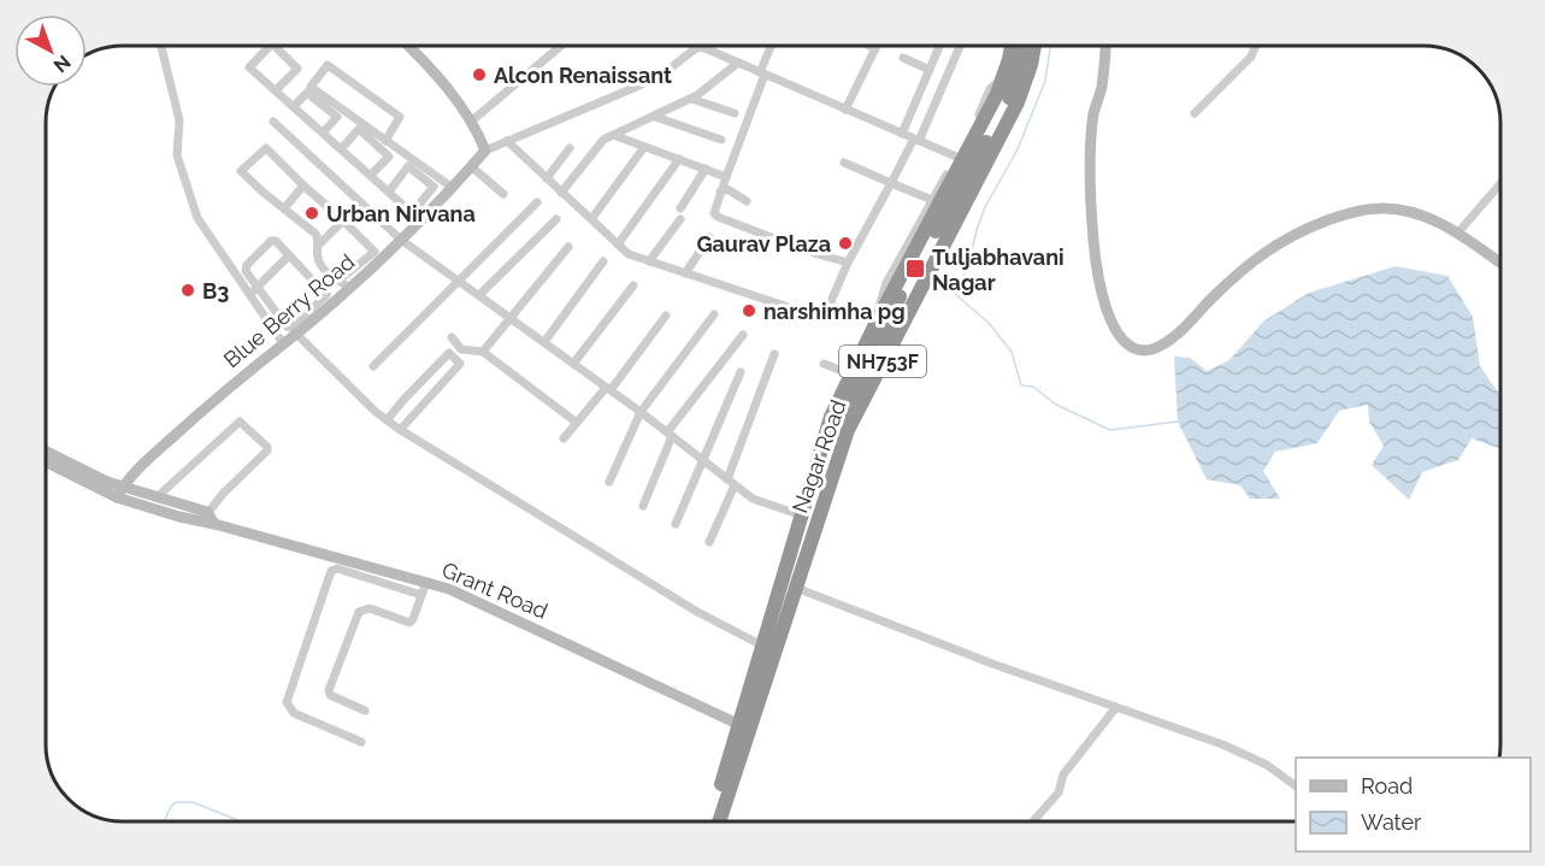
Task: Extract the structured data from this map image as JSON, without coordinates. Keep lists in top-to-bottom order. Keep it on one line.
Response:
{"streets":{"highway":["NH753F","Nagar Road"],"street":["Blue Berry Road","Grant Road"]},"crossings":[["Blue Berry Road","Grant Road"],["Nagar Road","Grant Road"]],"places":{"other":["Alcon Renaissant","Urban Nirvana","Gaurav Plaza","B3","narshimha pg"],"transit":["Tuljabhavani Nagar"]},"legend":["Road","Water"],"north":"bottom right"}
